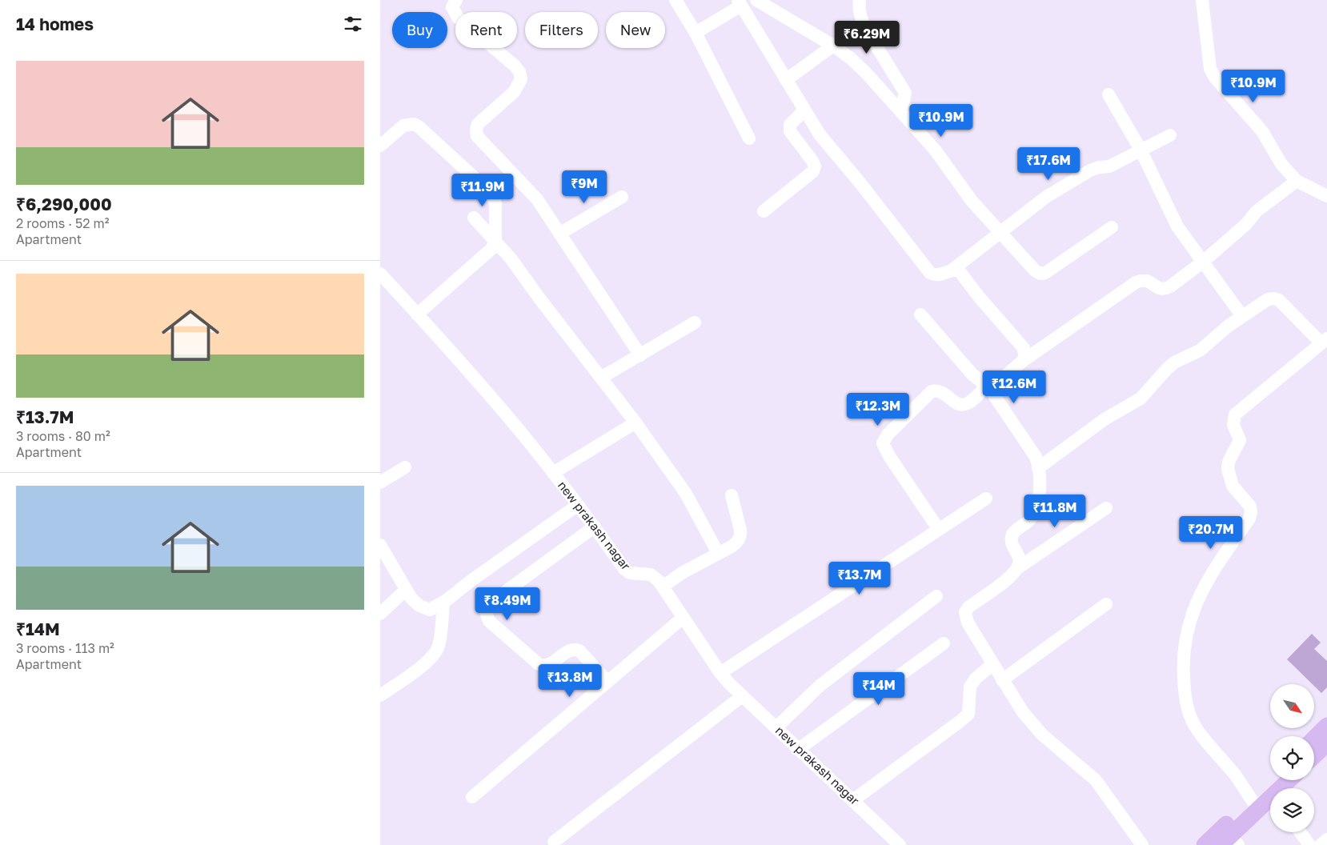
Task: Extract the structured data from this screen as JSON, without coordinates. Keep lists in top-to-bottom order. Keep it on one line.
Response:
{"streets":{"street":["new prakash nagar"]},"north":"bottom right","page":{"heading":"14 homes","chip":["Buy","Rent","Filters","New"],"price":["₹6.29M","₹10.9M","₹10.9M","₹17.6M","₹9M","₹11.9M","₹12.6M","₹12.3M","₹11.8M","₹20.7M","₹13.7M","₹8.49M","₹13.8M","₹14M"],"list":[{"name":"₹6,290,000","note":"2 rooms · 52 m² · Apartment"},{"name":"₹13.7M","note":"3 rooms · 80 m² · Apartment"},{"name":"₹14M","note":"3 rooms · 113 m² · Apartment"}]}}
